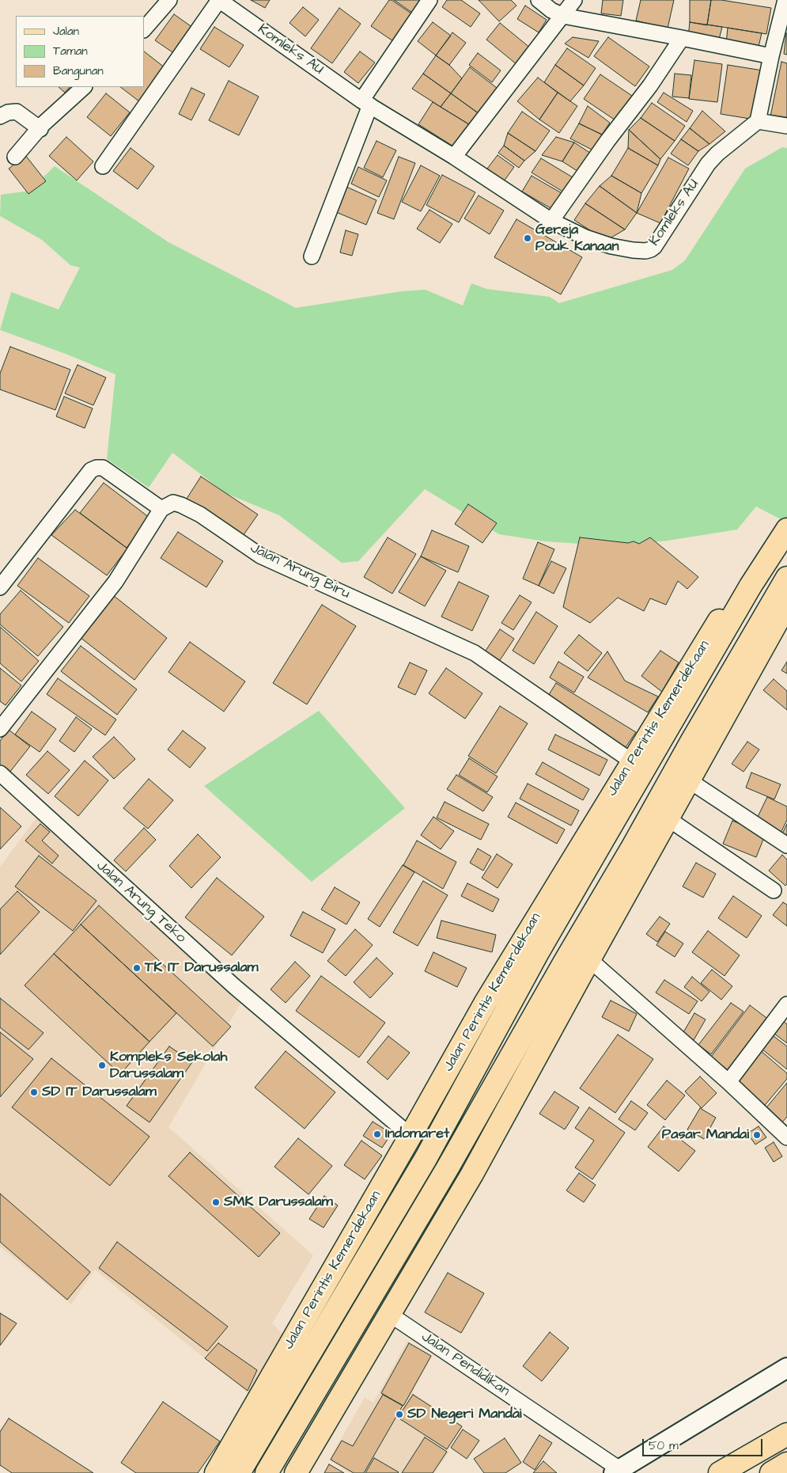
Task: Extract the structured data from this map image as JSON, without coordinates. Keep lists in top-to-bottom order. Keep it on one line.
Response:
{"streets":{"main road":["Jalan Perintis Kemerdekaan"],"street":["Komleks AU","Jalan Arung Biru","Jalan Arung Teko","Jalan Pendidikan"]},"crossings":[["Jalan Arung Biru","Jalan Perintis Kemerdekaan"],["Jalan Perintis Kemerdekaan","Jalan Arung Teko"]],"places":["Gereja Pouk Kanaan","TK IT Darussalam","Kompleks Sekolah Darussalam","SD IT Darussalam","Indomaret","Pasar Mandai","SMK Darussalam","SD Negeri Mandai"],"legend":["Jalan","Taman","Bangunan"],"scale_bar":"50 m"}
